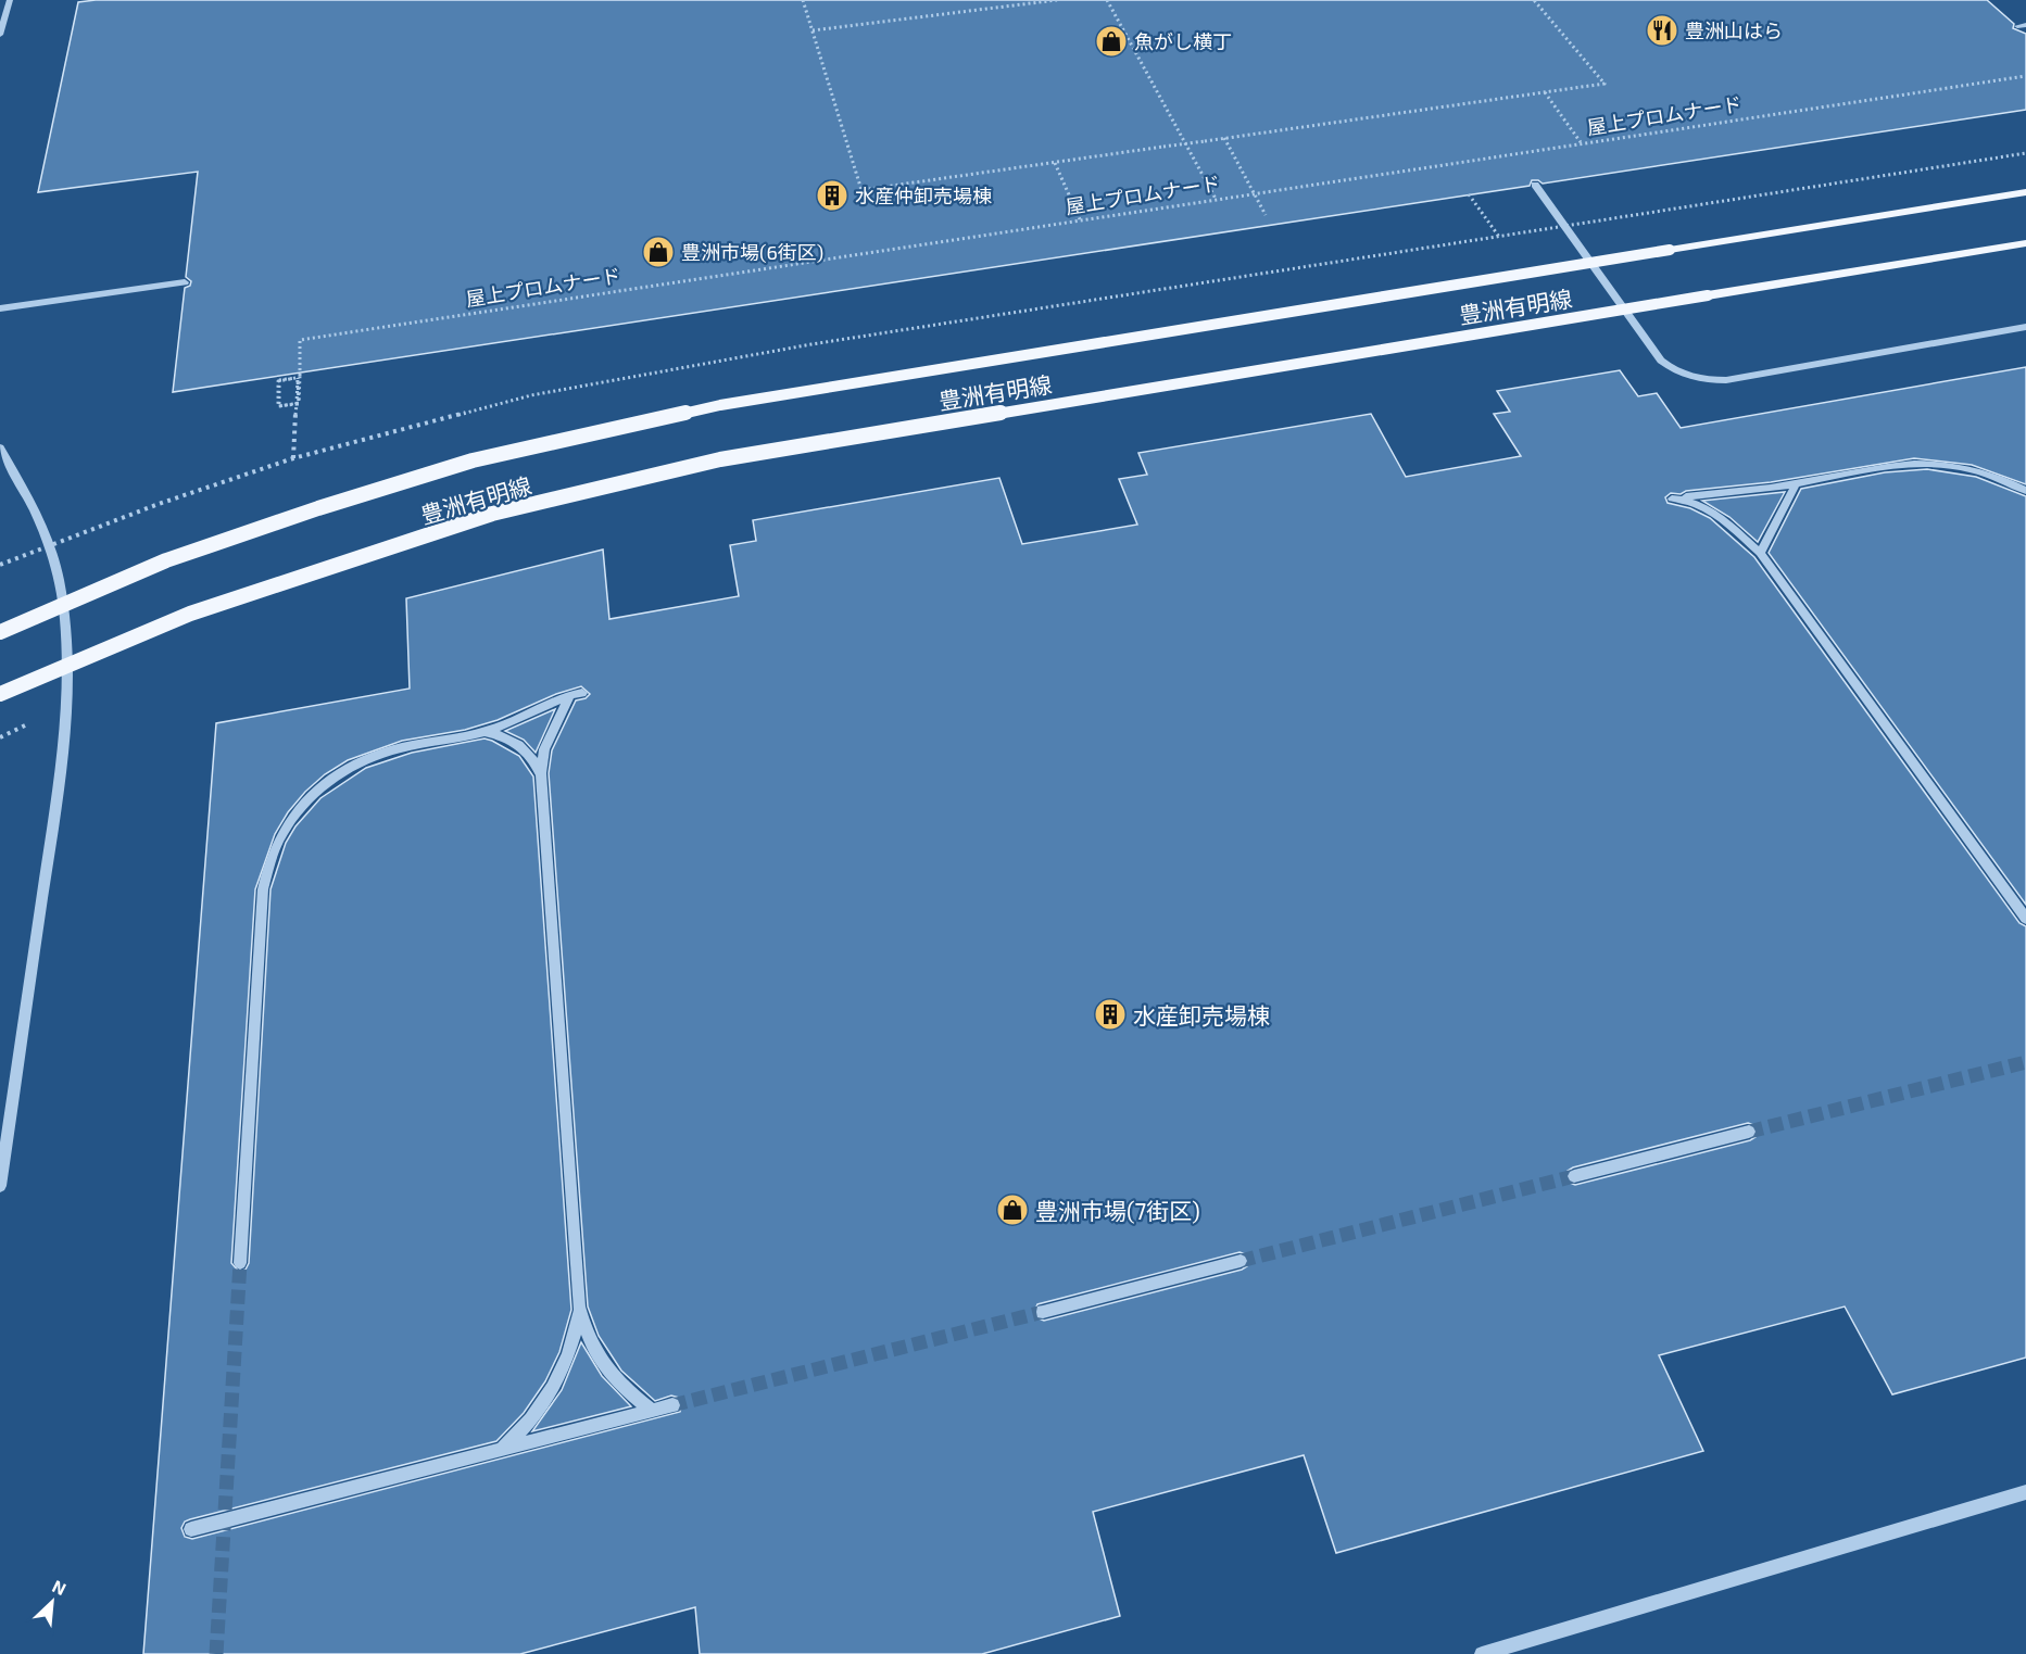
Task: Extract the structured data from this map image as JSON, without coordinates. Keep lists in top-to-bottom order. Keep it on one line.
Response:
{"streets":{"main road":["豊洲有明線"],"path":["屋上プロムナード"]},"places":{"restaurant":["豊洲山はら"],"shop":["魚がし横丁","豊洲市場(6街区)","豊洲市場(7街区)"],"building":["水産仲卸売場棟","水産卸売場棟"]},"north":"top right"}
